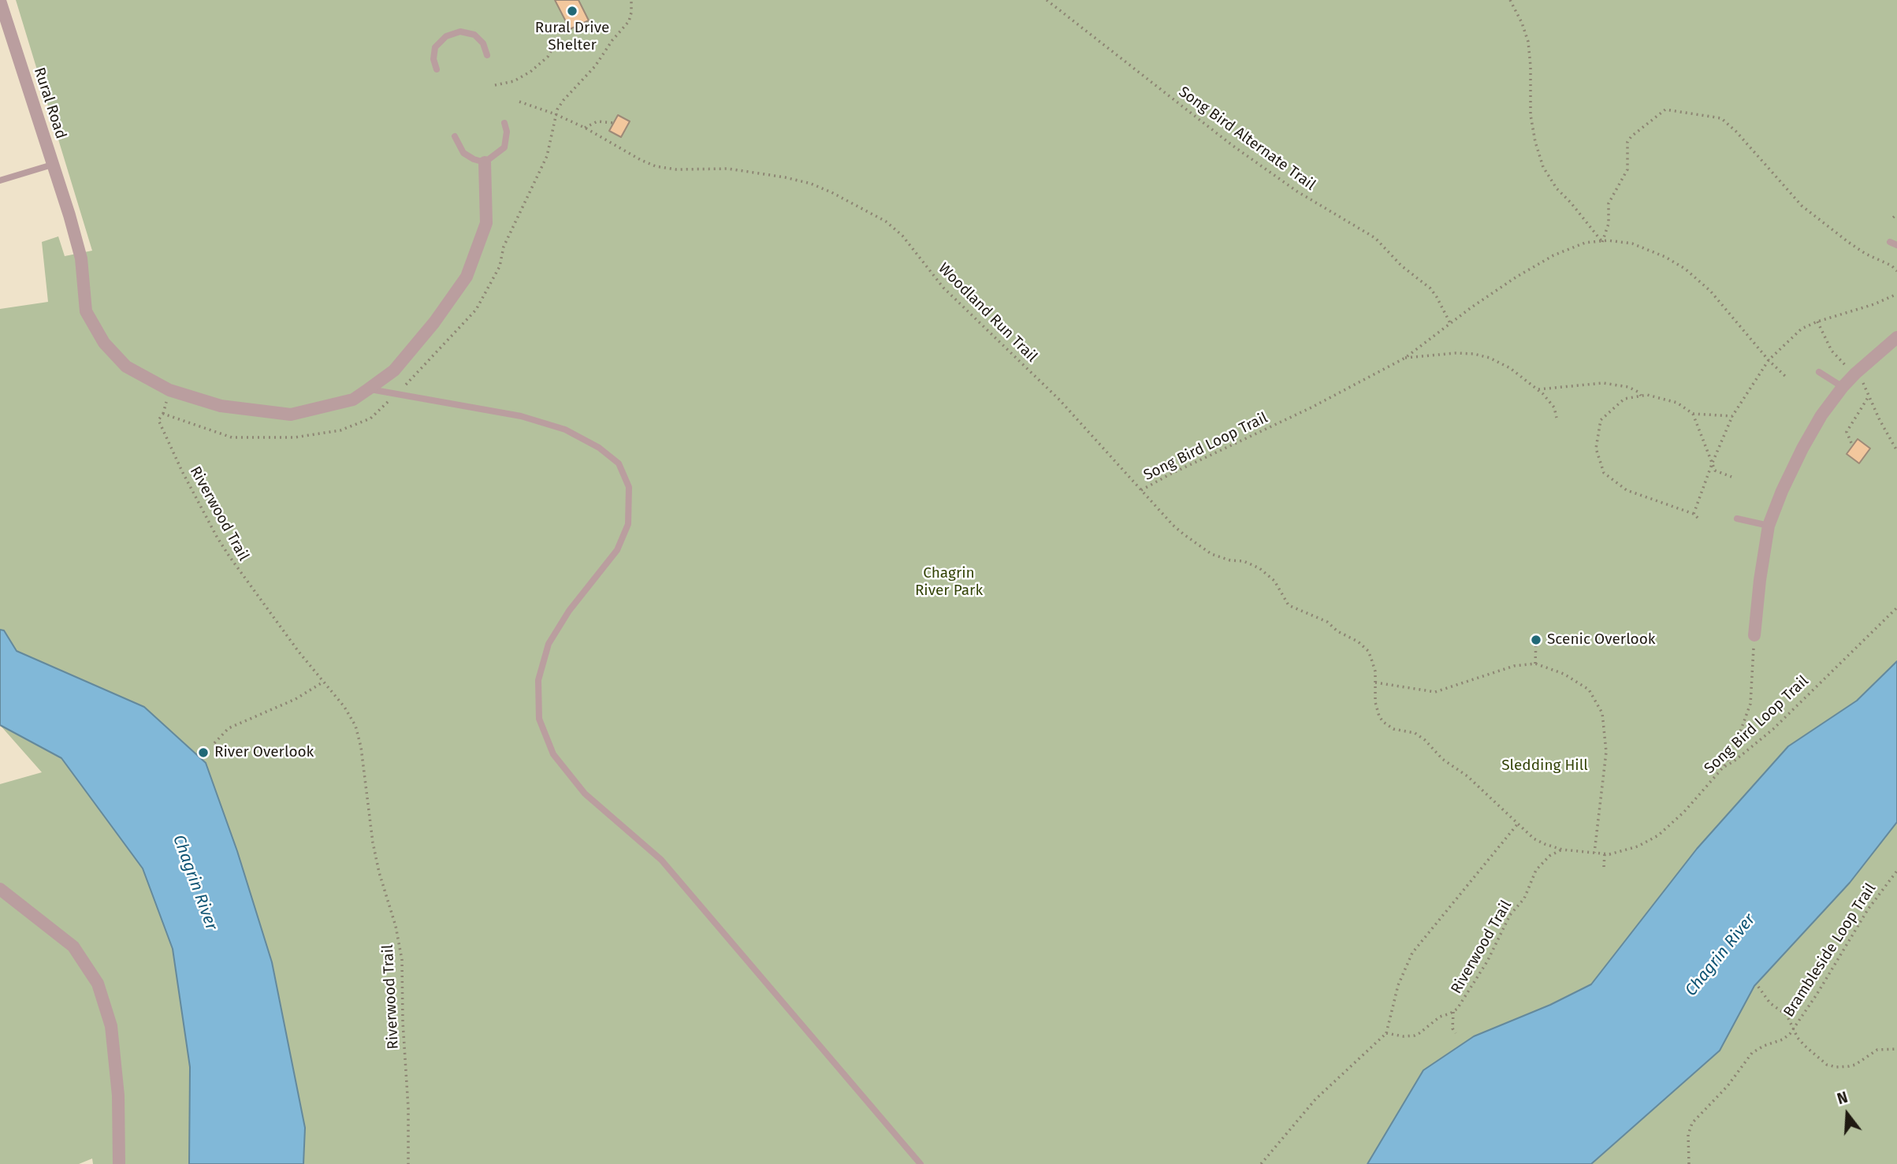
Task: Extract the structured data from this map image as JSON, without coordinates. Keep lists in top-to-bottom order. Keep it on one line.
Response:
{"streets":{"street":["Rural Road"],"path":["Song Bird Alternate Trail","Woodland Run Trail","Song Bird Loop Trail","Riverwood Trail","Brambleside Loop Trail"]},"crossings":[["Song Bird Alternate Trail","Song Bird Loop Trail"],["Woodland Run Trail","Song Bird Loop Trail"],["Woodland Run Trail","Riverwood Trail"],["Song Bird Loop Trail","Riverwood Trail"]],"water":["Chagrin River"],"parks":["Chagrin River Park","Sledding Hill"],"places":["Rural Drive Shelter","Scenic Overlook","River Overlook"],"north":"top"}
